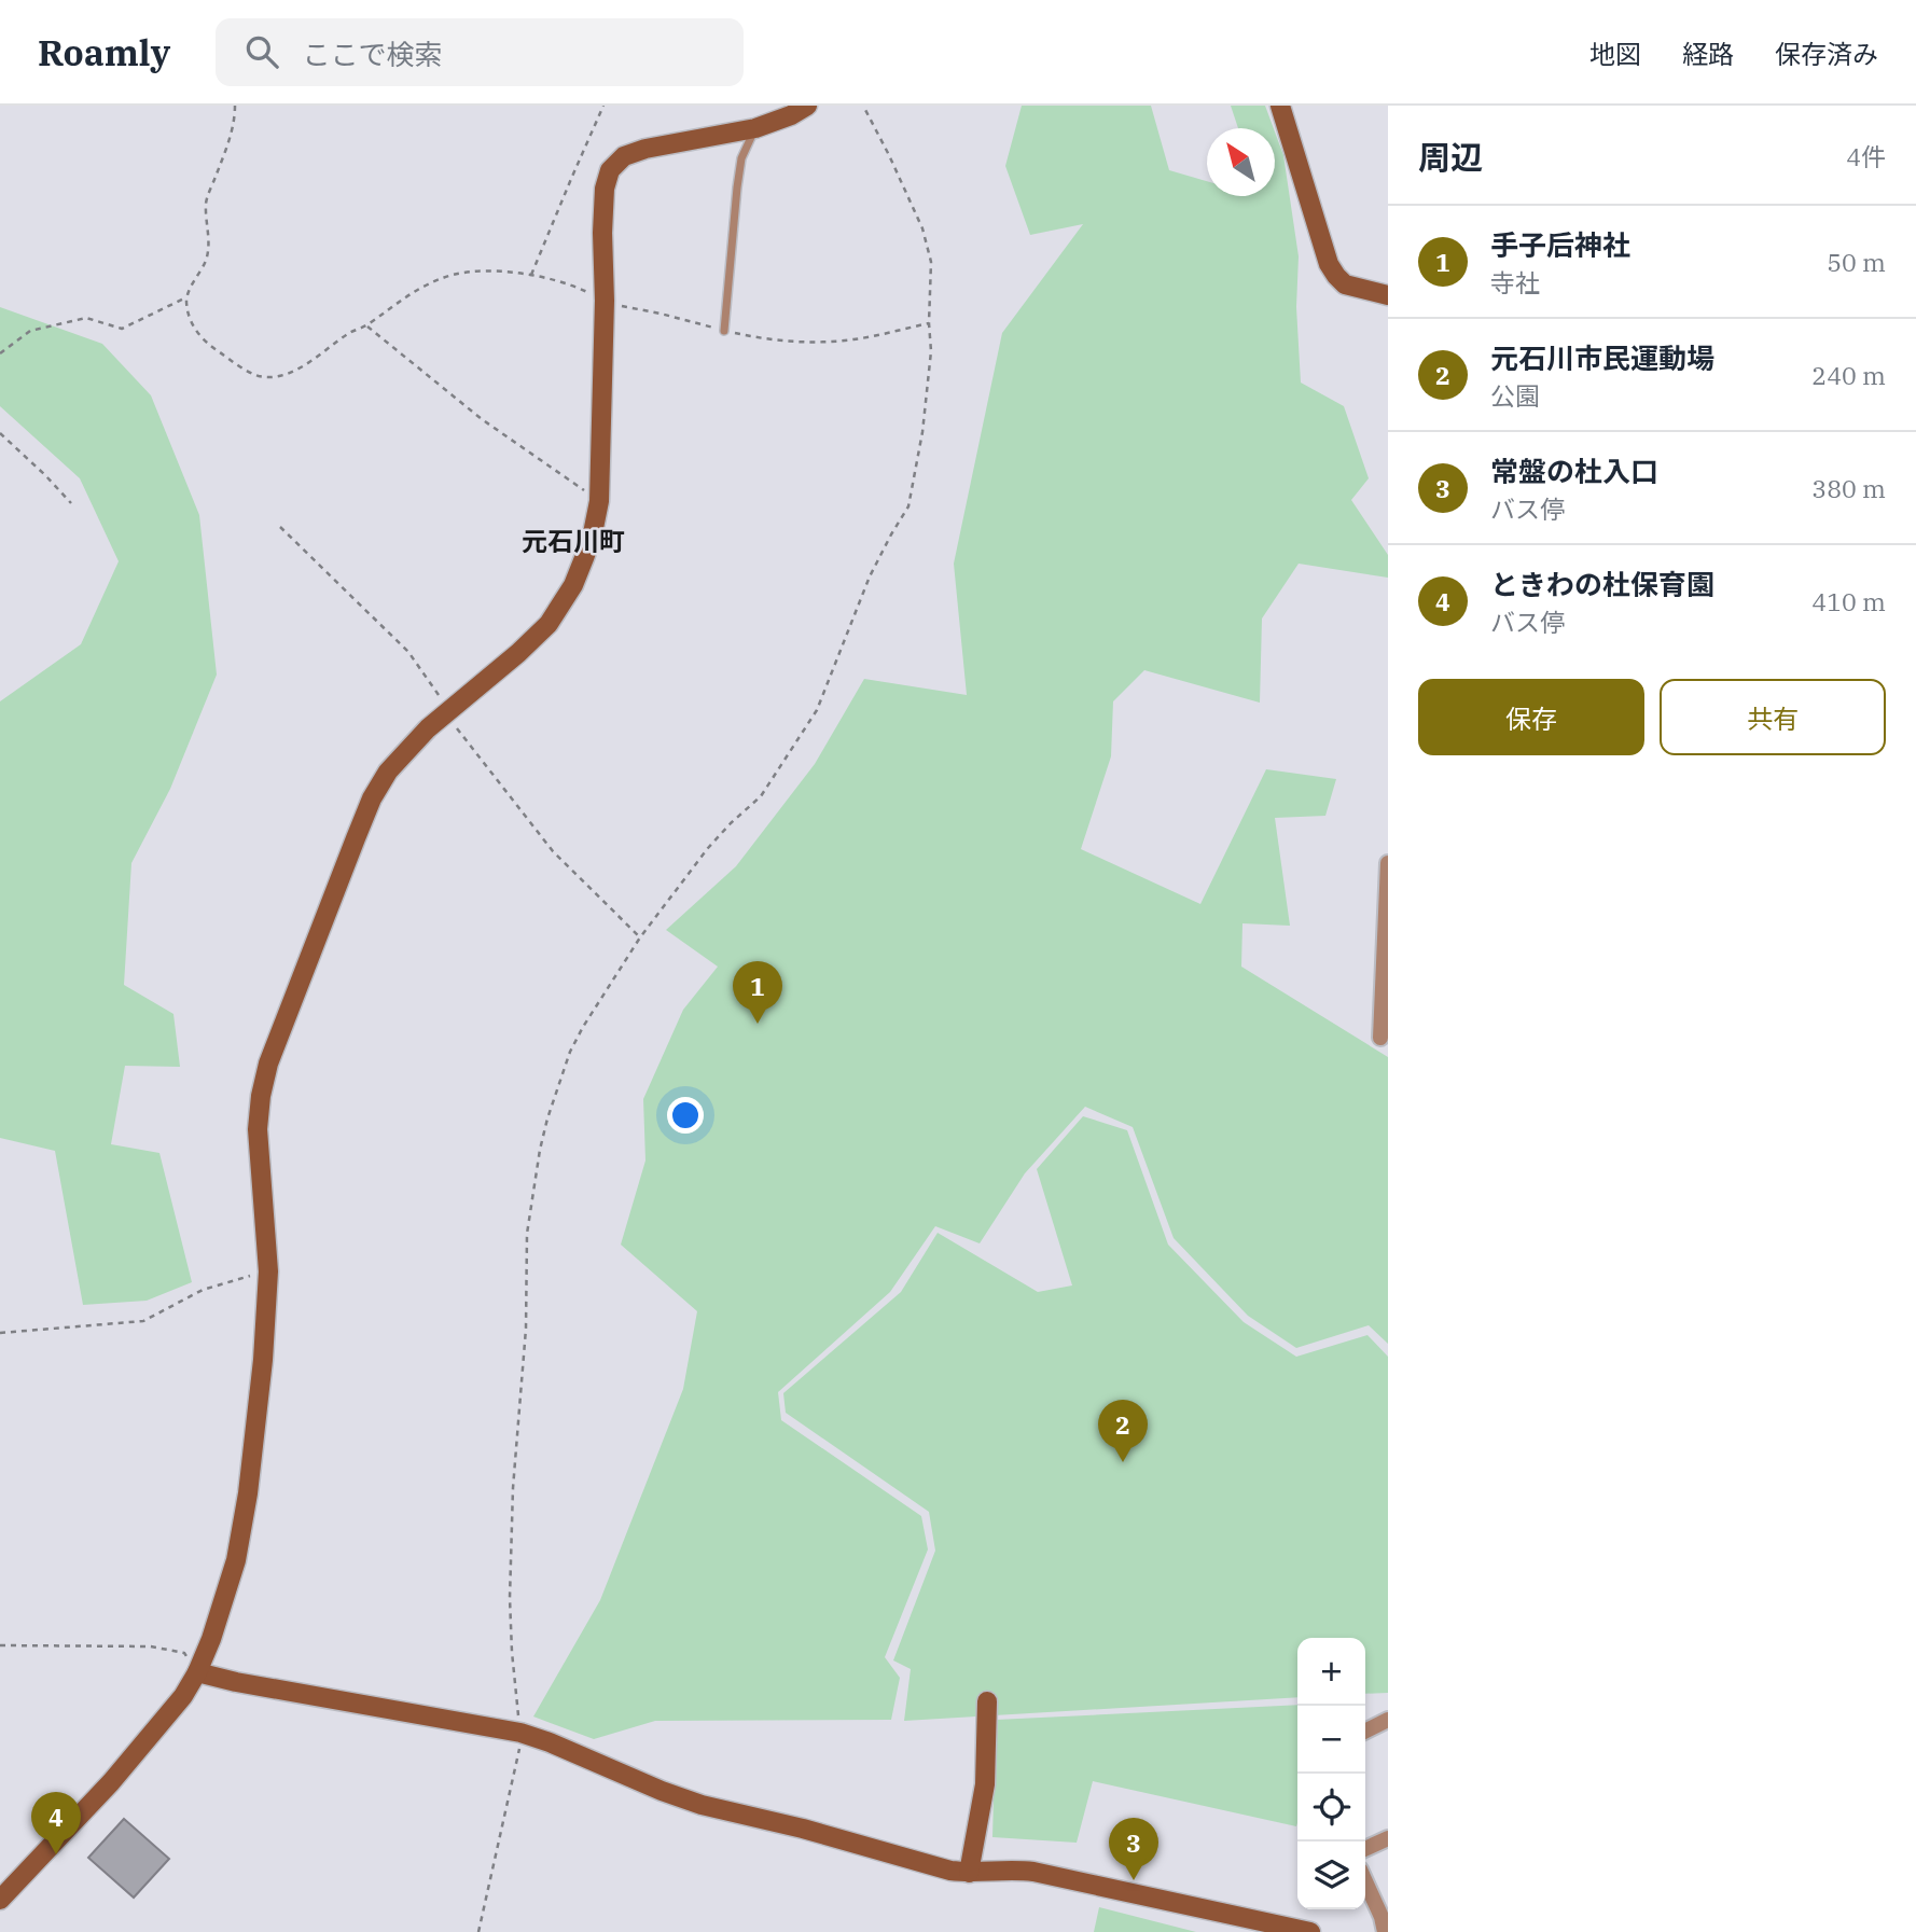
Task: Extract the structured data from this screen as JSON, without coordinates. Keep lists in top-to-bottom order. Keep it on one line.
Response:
{"districts":["元石川町"],"north":"top left","page":{"header":"Roamly","search":"ここで検索","nav":["地図","経路","保存済み"],"heading":["周辺","4件"],"list":[{"mark":"1","name":"手子后神社","note":"寺社","value":"50 m"},{"mark":"2","name":"元石川市民運動場","note":"公園","value":"240 m"},{"mark":"3","name":"常盤の杜入口","note":"バス停","value":"380 m"},{"mark":"4","name":"ときわの杜保育園","note":"バス停","value":"410 m"}],"buttons":["保存","共有"],"pins":["1","2","4","3"],"map_buttons":["+","−"]}}
